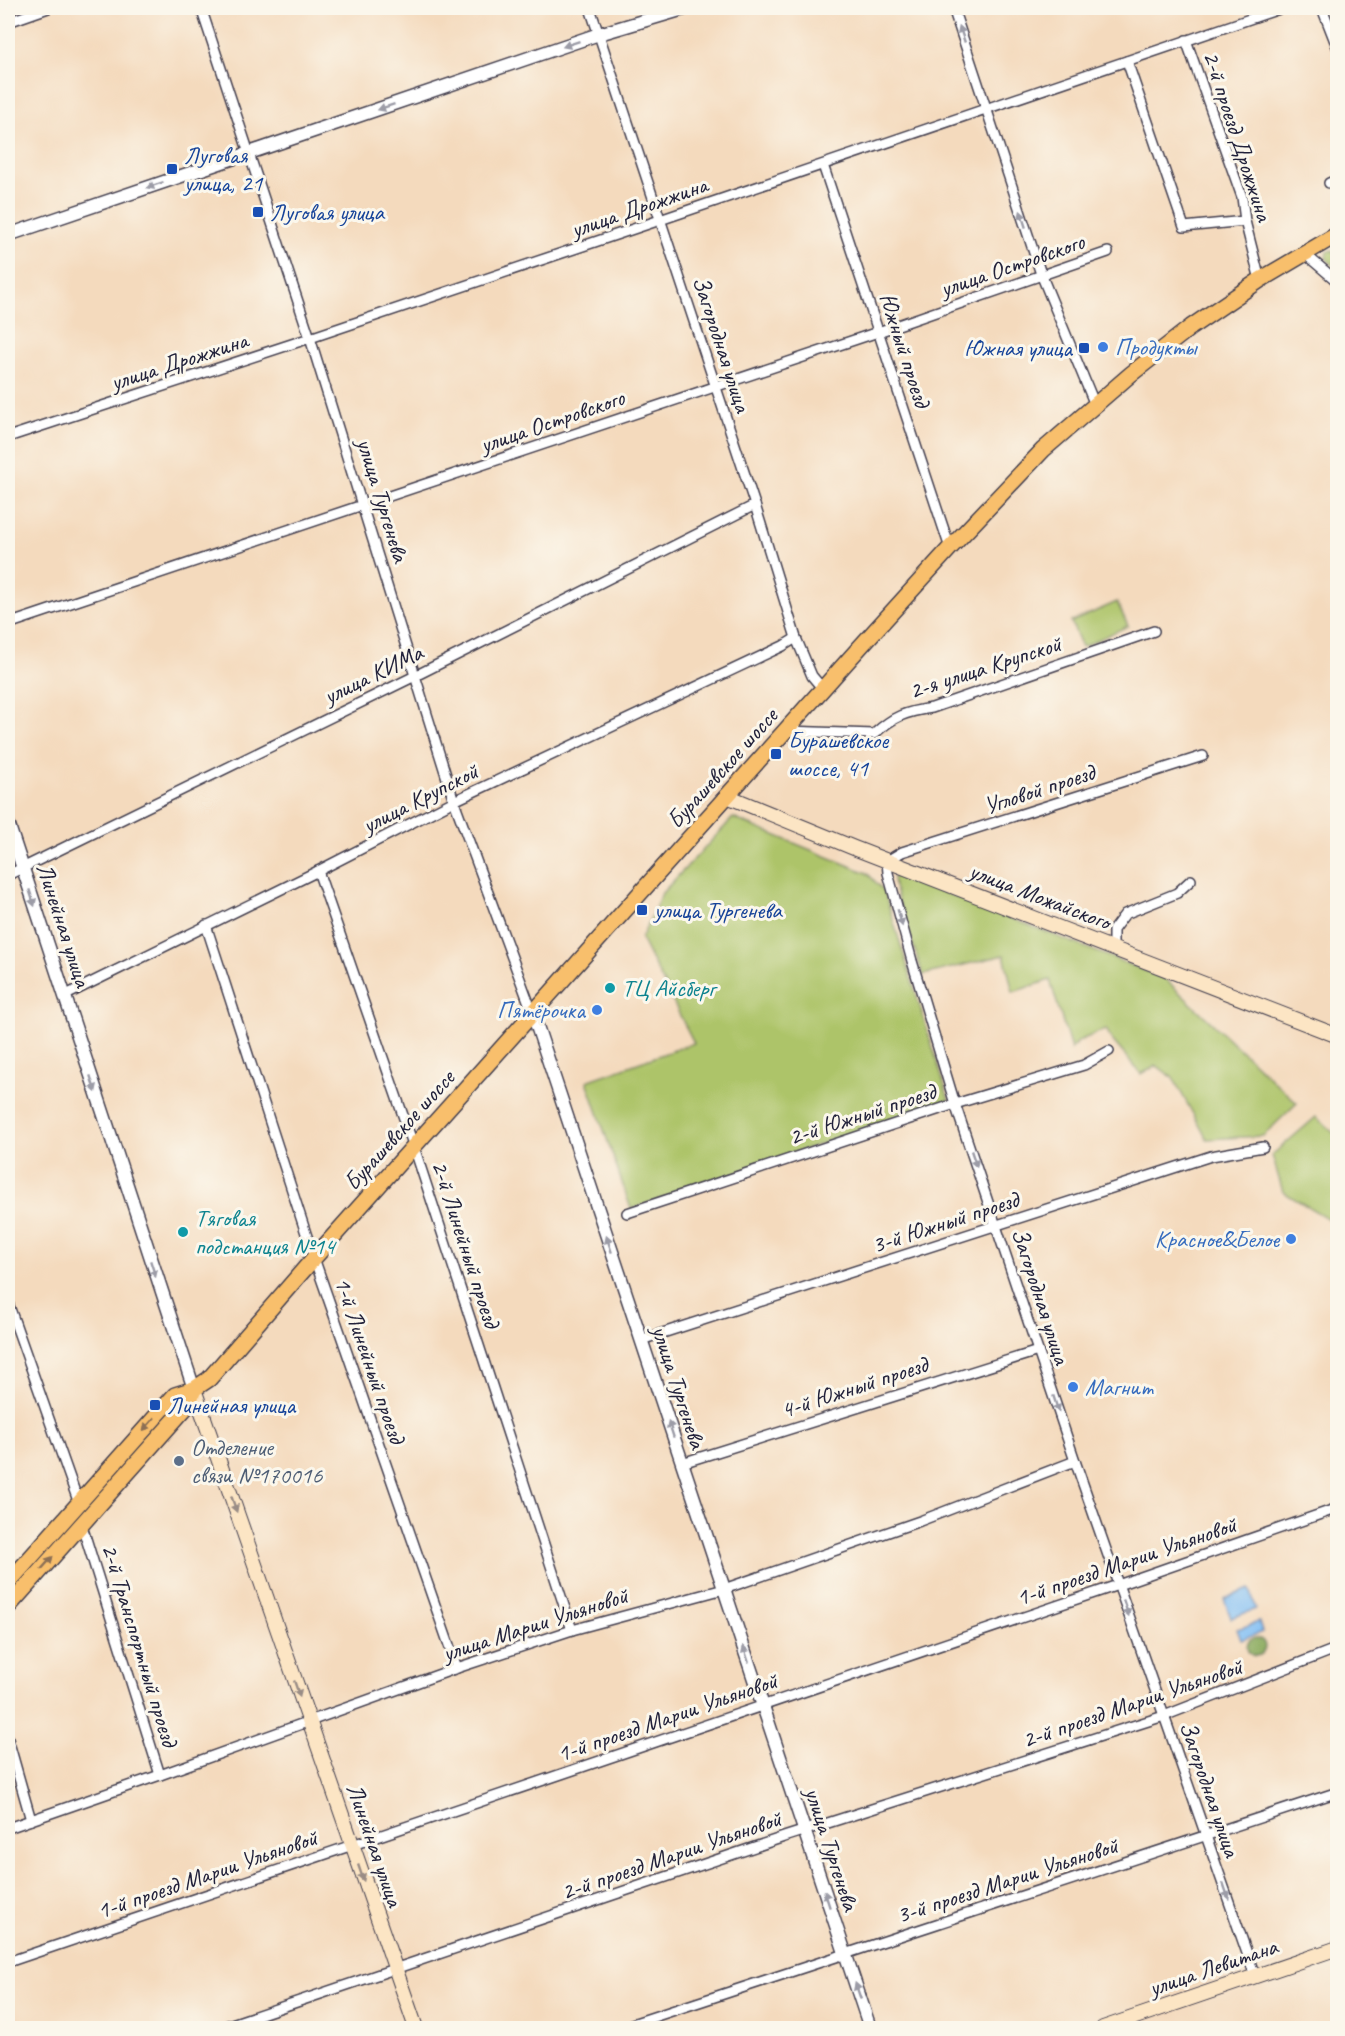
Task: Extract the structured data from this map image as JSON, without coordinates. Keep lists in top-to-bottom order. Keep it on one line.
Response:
{"streets":{"main road":["Бурашевское шоссе","улица Можайского","Линейная улица","улица Левитана"],"street":["2-й проезд Дрожжина","улица Дрожжина","улица Островского","Загородная улица","Южный проезд","улица Тургенева","2-я улица Крупской","улица КИМа","Угловой проезд","улица Крупской","2-й Южный проезд","3-й Южный проезд","2-й Линейный проезд","1-й Линейный проезд","4-й Южный проезд","1-й проезд Марии Ульяновой","улица Марии Ульяновой","2-й Транспортный проезд","2-й проезд Марии Ульяновой","3-й проезд Марии Ульяновой"]},"crossings":[["2-й проезд Дрожжина","улица Дрожжина"],["2-й проезд Дрожжина","Бурашевское шоссе"],["улица Дрожжина","Загородная улица"],["улица Дрожжина","Южный проезд"],["улица Дрожжина","улица Тургенева"],["улица Островского","Загородная улица"],["улица Островского","Южный проезд"],["улица Островского","улица Тургенева"],["Загородная улица","улица КИМа"],["Загородная улица","Бурашевское шоссе"],["Загородная улица","Угловой проезд"],["Загородная улица","улица Крупской"],["Загородная улица","улица Можайского"],["Загородная улица","2-й Южный проезд"],["Загородная улица","3-й Южный проезд"],["Загородная улица","4-й Южный проезд"],["Загородная улица","1-й проезд Марии Ульяновой"],["Загородная улица","улица Марии Ульяновой"],["Загородная улица","2-й проезд Марии Ульяновой"],["Загородная улица","3-й проезд Марии Ульяновой"],["Загородная улица","улица Левитана"],["Южный проезд","Бурашевское шоссе"],["улица Тургенева","улица КИМа"],["улица Тургенева","Бурашевское шоссе"],["улица Тургенева","улица Крупской"],["улица Тургенева","3-й Южный проезд"],["улица Тургенева","4-й Южный проезд"],["улица Тургенева","1-й проезд Марии Ульяновой"],["улица Тургенева","улица Марии Ульяновой"],["улица Тургенева","2-й проезд Марии Ульяновой"],["улица Тургенева","3-й проезд Марии Ульяновой"],["2-я улица Крупской","Бурашевское шоссе"],["улица КИМа","Линейная улица"],["Бурашевское шоссе","улица Можайского"],["Бурашевское шоссе","Линейная улица"],["Бурашевское шоссе","2-й Линейный проезд"],["Бурашевское шоссе","1-й Линейный проезд"],["Бурашевское шоссе","2-й Транспортный проезд"],["Угловой проезд","улица Можайского"],["улица Крупской","Линейная улица"],["улица Крупской","2-й Линейный проезд"],["улица Крупской","1-й Линейный проезд"],["Линейная улица","1-й проезд Марии Ульяновой"],["Линейная улица","улица Марии Ульяновой"],["Линейная улица","2-й проезд Марии Ульяновой"],["2-й Линейный проезд","улица Марии Ульяновой"],["1-й Линейный проезд","улица Марии Ульяновой"],["улица Марии Ульяновой","2-й Транспортный проезд"]],"one_way":["Загородная улица","улица Тургенева","Линейная улица"],"places":{"transit":["Луговая улица, 21","Луговая улица","Южная улица","Бурашевское шоссе, 41","улица Тургенева","Линейная улица"],"other":["Продукты","ТЦ Айсберг","Пятёрочка","Тяговая подстанция №14","Красное&Белое","Магнит","Отделение связи №170016"]}}
